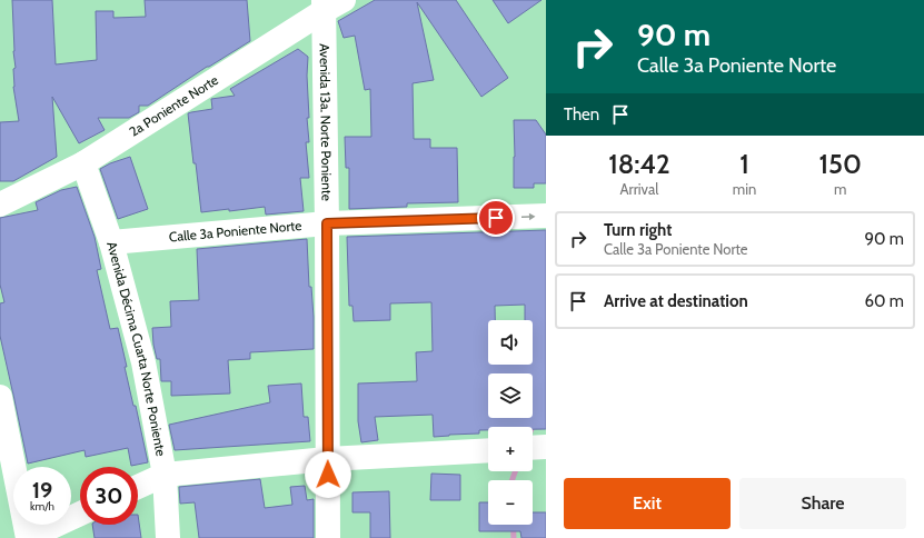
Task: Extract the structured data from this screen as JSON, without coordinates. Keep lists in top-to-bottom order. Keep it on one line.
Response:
{"streets":{"street":["2a Poniente Norte","Avenida 13a. Norte Poniente","Calle 3a Poniente Norte","Avenida Décima Cuarta Norte Poniente"]},"crossings":[["2a Poniente Norte","Avenida 13a. Norte Poniente"],["2a Poniente Norte","Avenida Décima Cuarta Norte Poniente"],["Avenida 13a. Norte Poniente","Calle 3a Poniente Norte"],["Calle 3a Poniente Norte","Avenida Décima Cuarta Norte Poniente"]],"one_way":["Calle 3a Poniente Norte"],"page":{"turn":["90 m","Calle 3a Poniente Norte"],"then":"Then","eta":["18:42","Arrival","1","min","150","m"],"list":[{"name":"Turn right","note":"Calle 3a Poniente Norte","value":"90 m"},{"name":"Arrive at destination","value":"60 m"}],"map_buttons":["+","−"],"speed":"19 km/h","limit":"30","buttons":["Exit","Share"]}}
